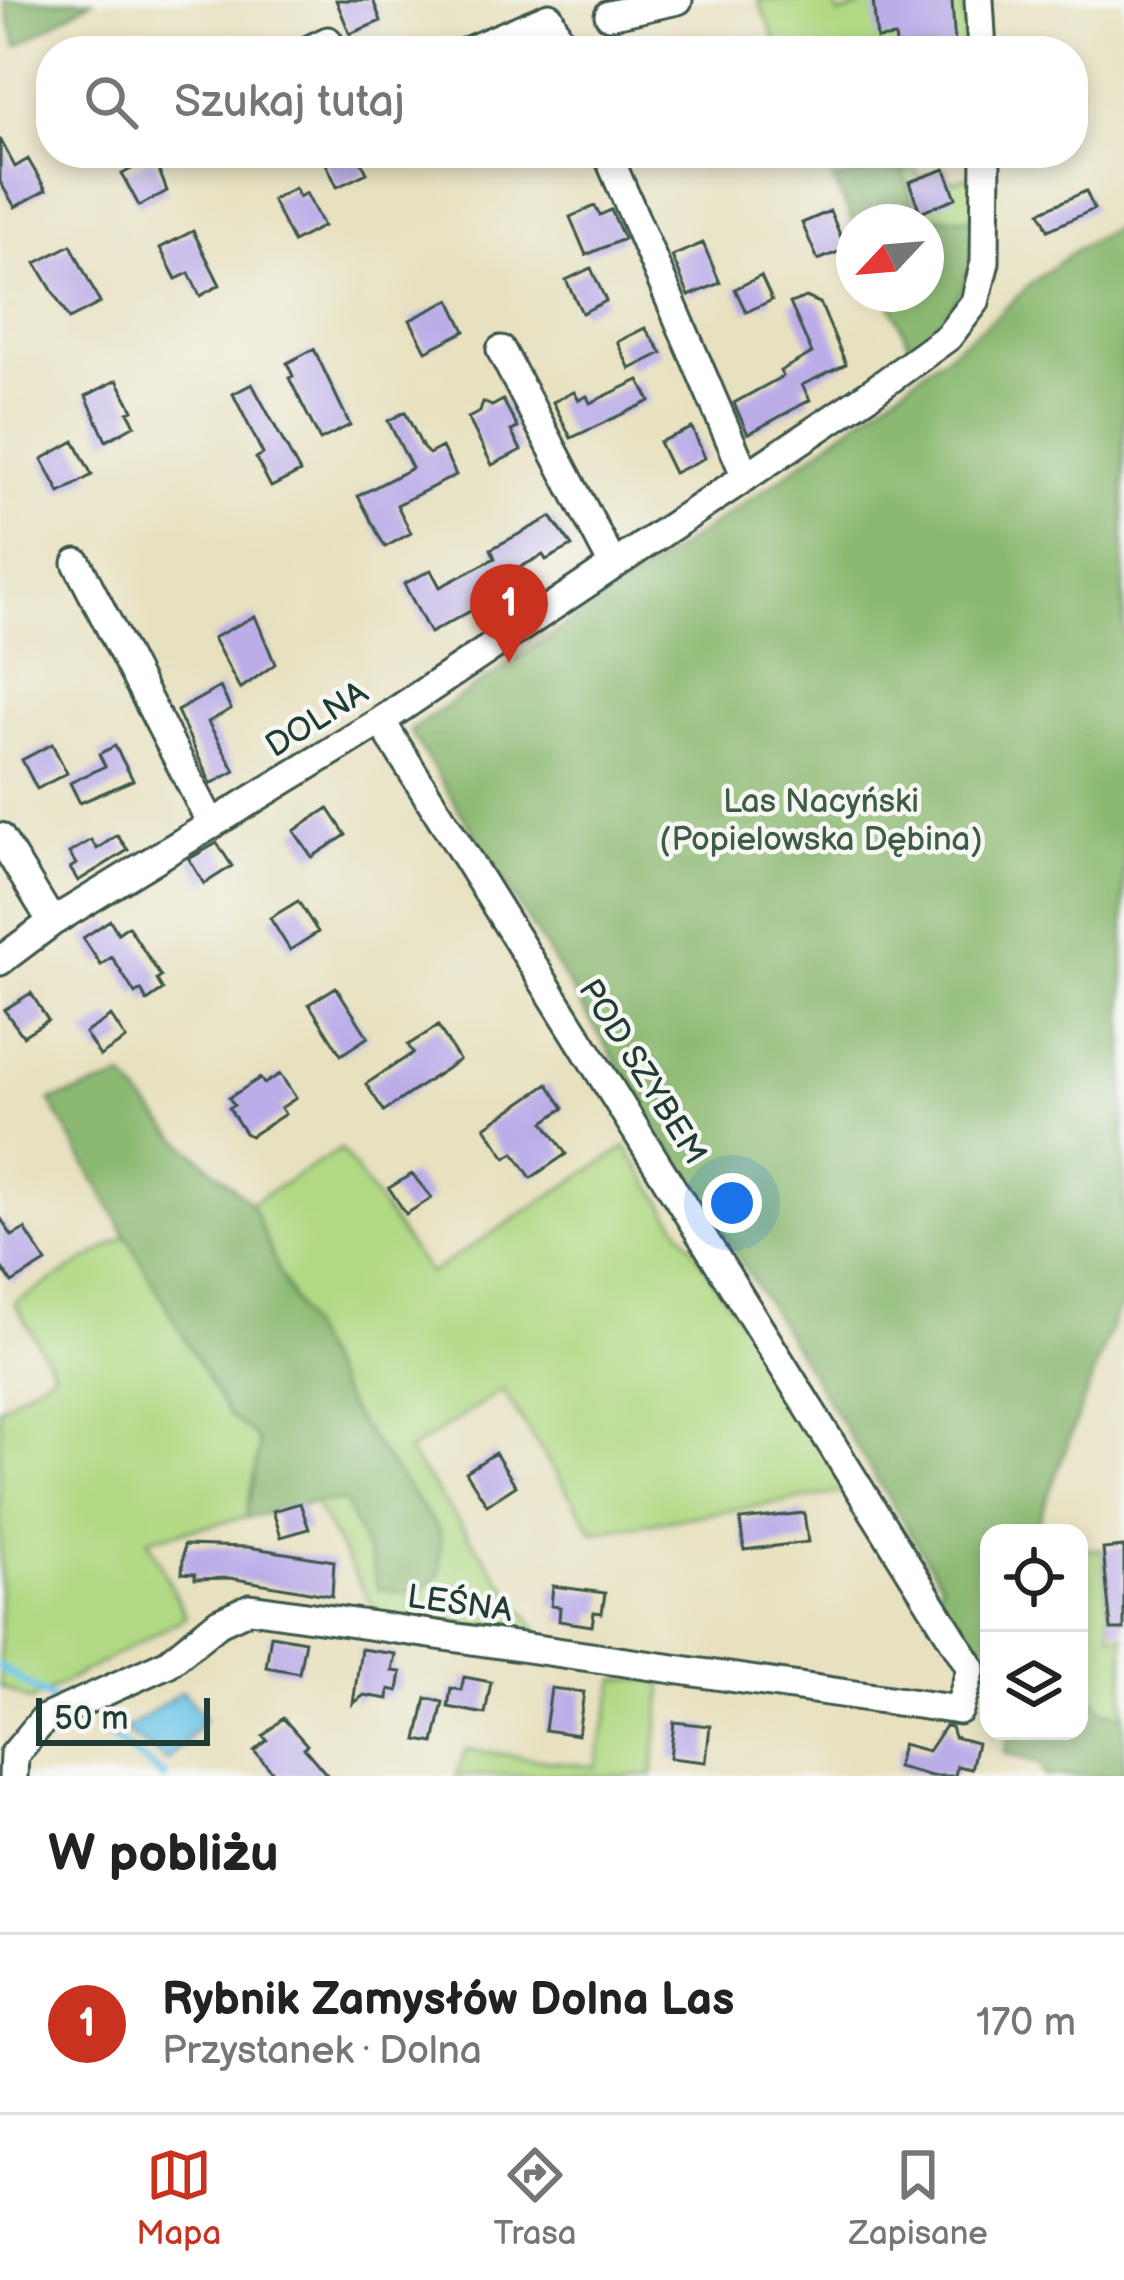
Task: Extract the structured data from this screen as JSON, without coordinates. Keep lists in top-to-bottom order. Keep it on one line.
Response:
{"streets":{"street":["DOLNA","POD SZYBEM","LEŚNA"]},"crossings":[["DOLNA","POD SZYBEM"],["POD SZYBEM","LEŚNA"]],"parks":["Las Nacyński (Popielowska Dębina)"],"scale_bar":"50 m","north":"bottom left","page":{"search":"Szukaj tutaj","pins":"1","scale":"50 m","heading":"W pobliżu","list":[{"mark":"1","name":"Rybnik Zamysłów Dolna Las","note":"Przystanek · Dolna","value":"170 m"}],"nav":["Mapa","Trasa","Zapisane"]}}
